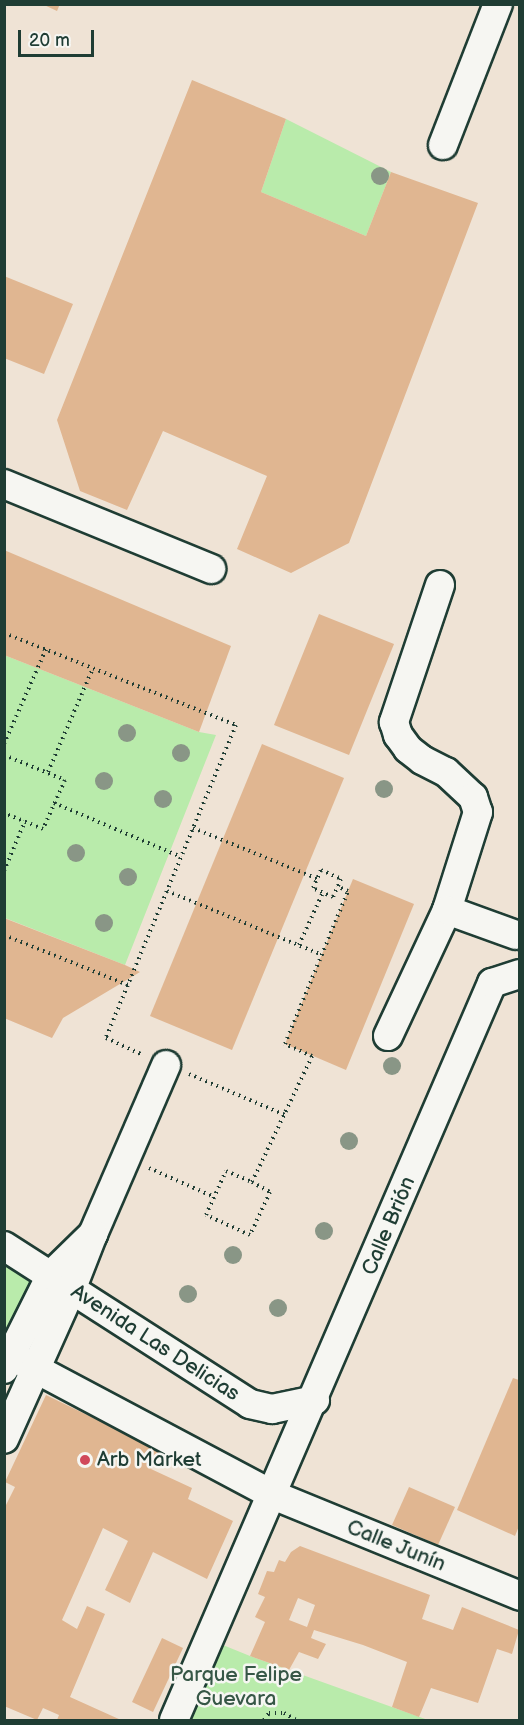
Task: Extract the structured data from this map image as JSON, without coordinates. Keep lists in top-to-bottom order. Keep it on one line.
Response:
{"streets":{"street":["Calle Brión","Avenida Las Delicias","Calle Junín"]},"crossings":[["Calle Brión","Avenida Las Delicias"],["Calle Brión","Calle Junín"]],"parks":["Parque Felipe Guevara"],"places":["Arb Market"],"scale_bar":"20 m"}
